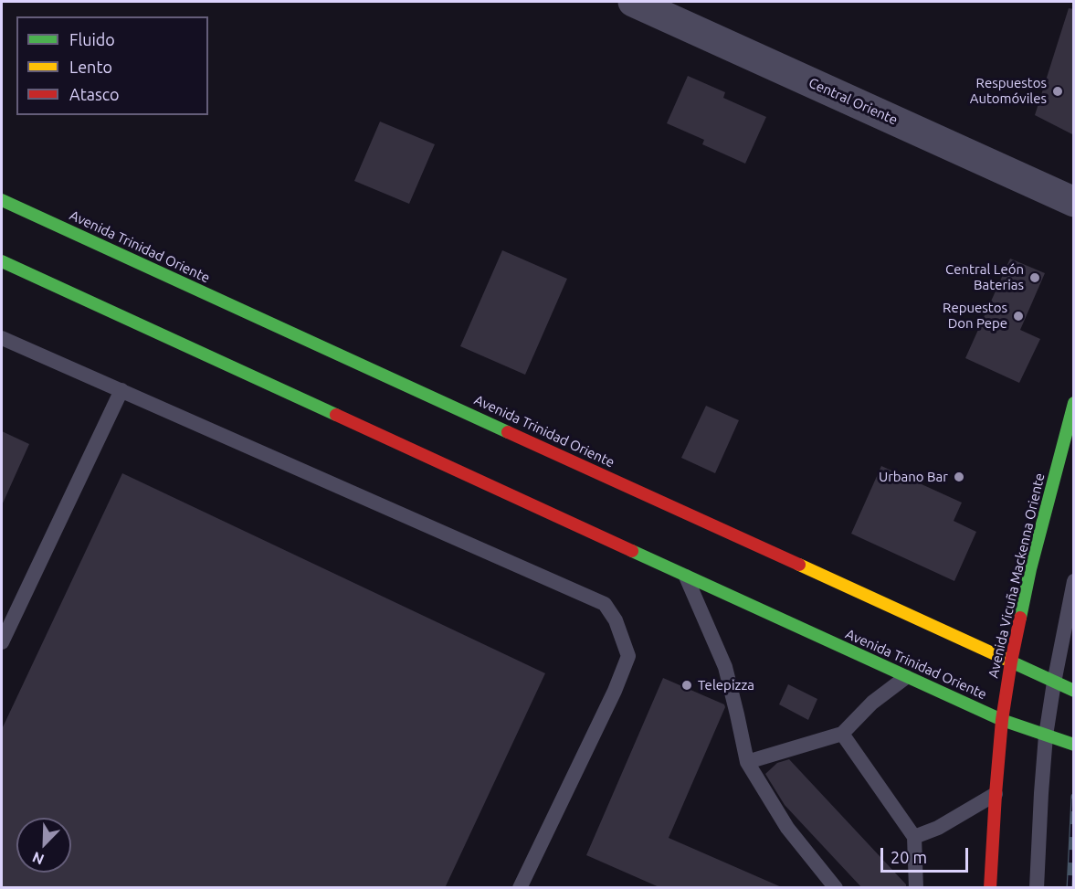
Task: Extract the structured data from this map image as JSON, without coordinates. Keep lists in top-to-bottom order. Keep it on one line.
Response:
{"streets":{"main road":["Avenida Trinidad Oriente","Avenida Vicuña Mackenna Oriente"],"street":["Central Oriente"]},"crossings":[["Avenida Trinidad Oriente","Avenida Vicuña Mackenna Oriente"]],"places":["Respuestos Automóviles","Central León Baterias","Repuestos Don Pepe","Urbano Bar","Telepizza"],"legend":["Fluido","Lento","Atasco"],"scale_bar":"20 m","north":"bottom left"}
